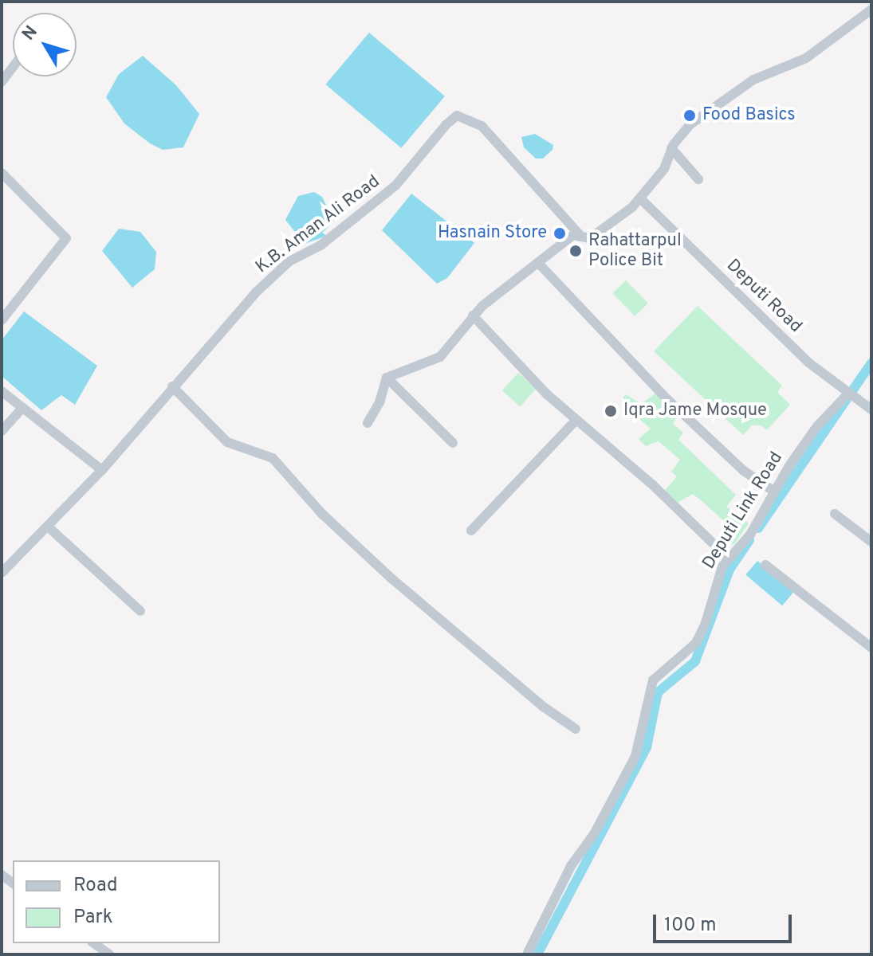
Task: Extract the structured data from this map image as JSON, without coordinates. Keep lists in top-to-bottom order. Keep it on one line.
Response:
{"streets":{"street":["K.B. Aman Ali Road","Deputi Road","Deputi Link Road"]},"crossings":[["Deputi Road","Deputi Link Road"]],"places":["Food Basics","Hasnain Store","Rahattarpul Police Bit","Iqra Jame Mosque"],"legend":["Road","Park"],"scale_bar":"100 m","north":"top left"}
